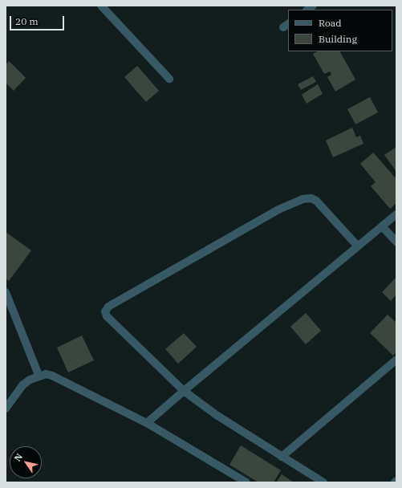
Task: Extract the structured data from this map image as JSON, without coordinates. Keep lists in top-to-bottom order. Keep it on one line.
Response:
{"legend":["Road","Building"],"scale_bar":"20 m","north":"top left"}
